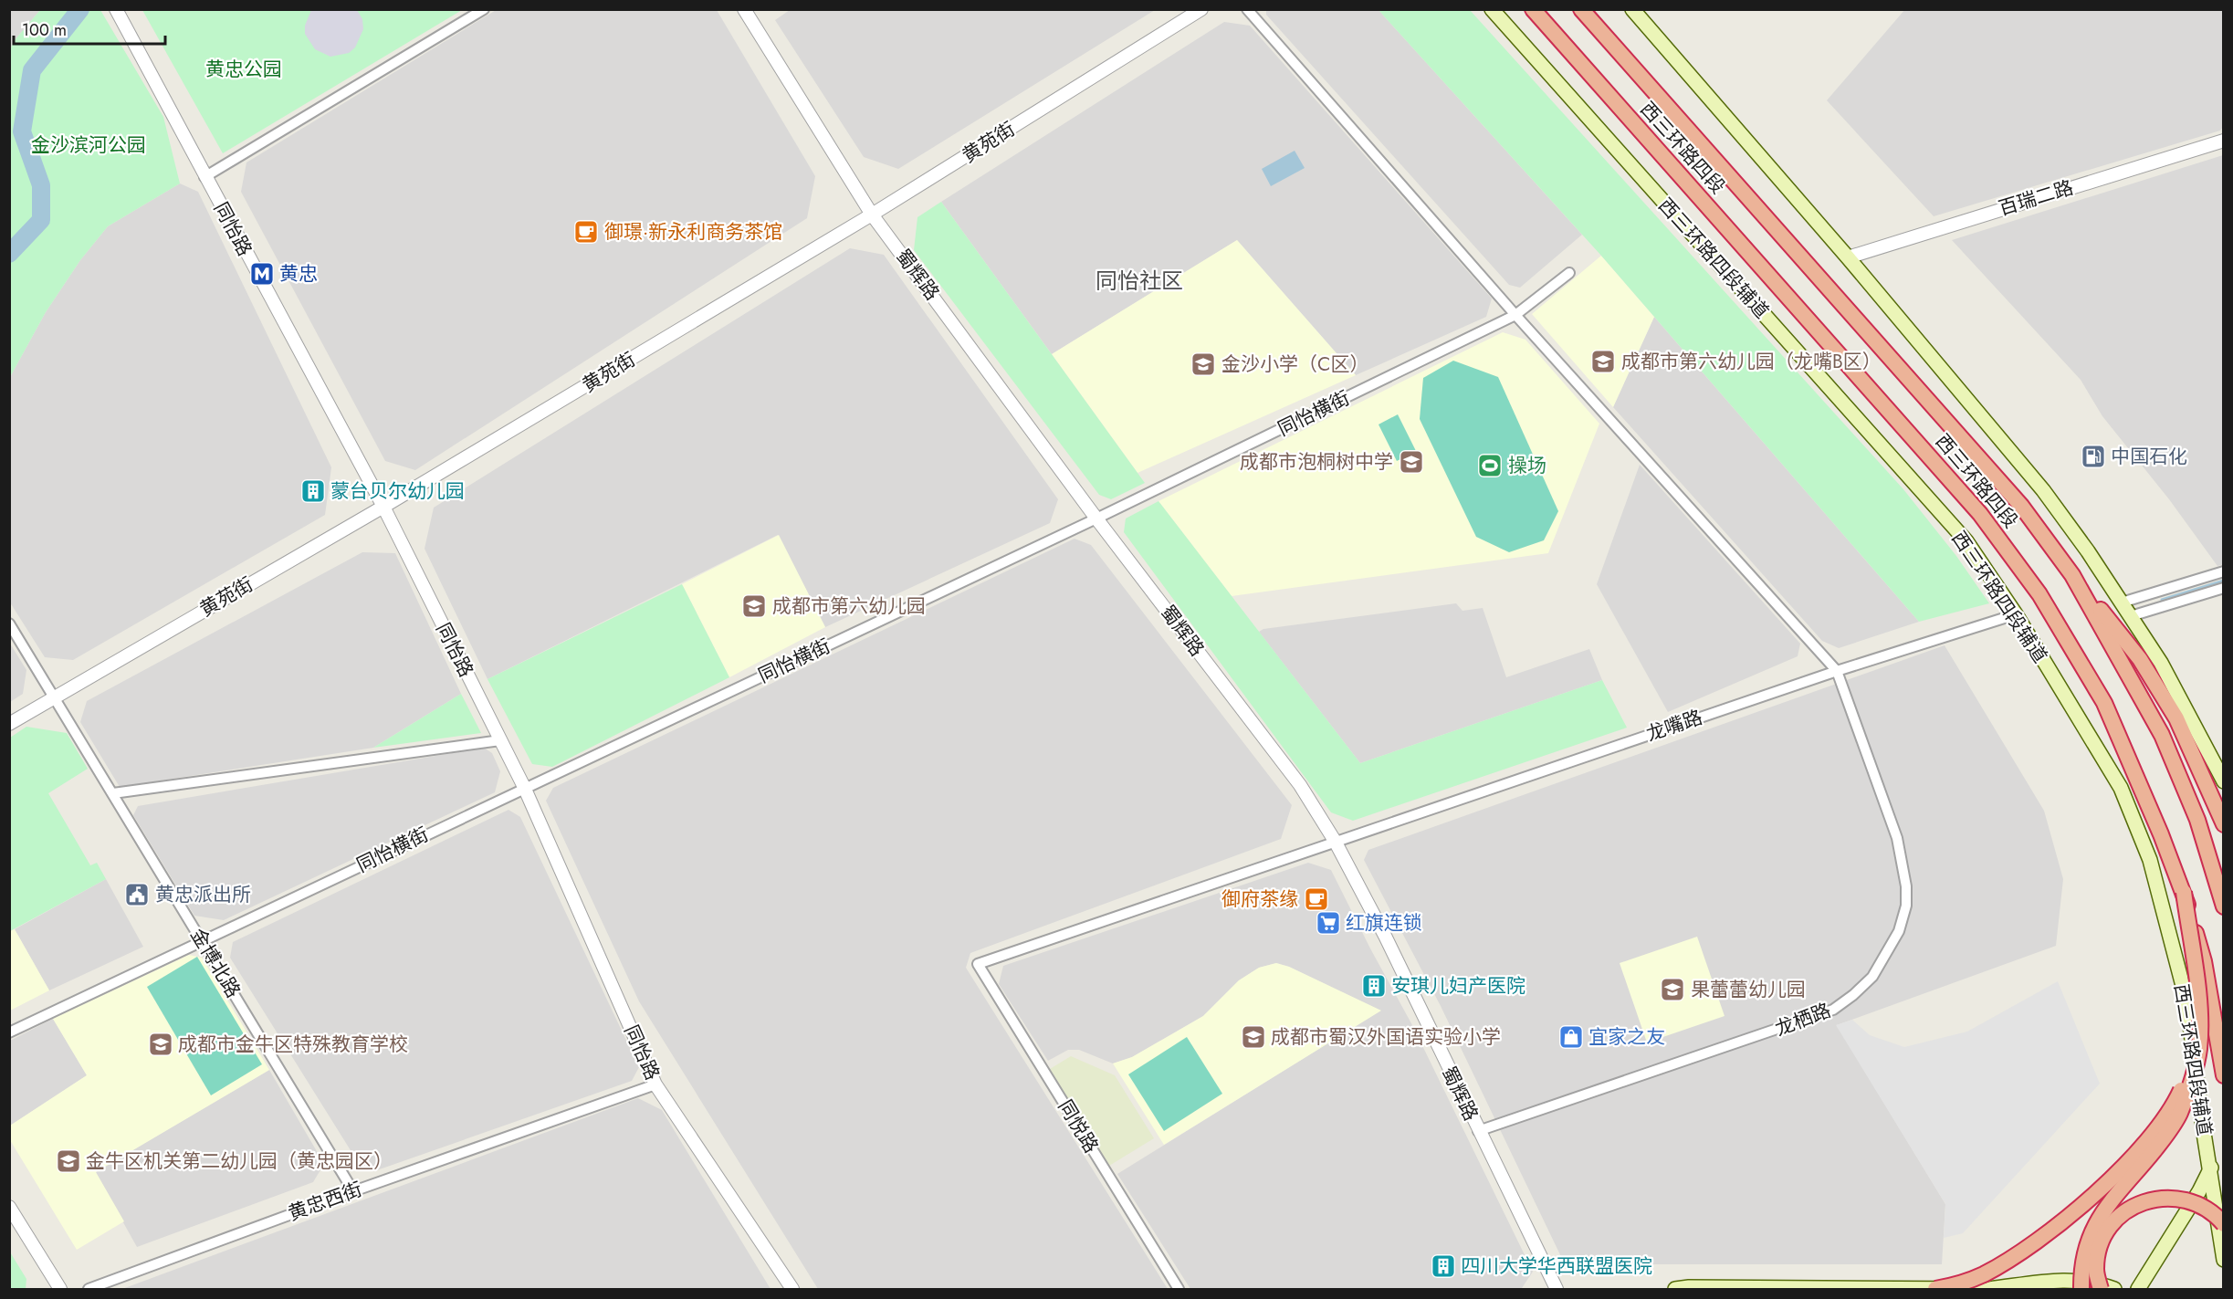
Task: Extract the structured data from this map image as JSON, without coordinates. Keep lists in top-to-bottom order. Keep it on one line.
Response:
{"streets":{"highway":["西三环路四段"],"main road":["西三环路四段辅道"],"street":["黄苑街","百瑞二路","同怡路","蜀辉路","同怡横街","龙嘴路","金博北路","龙栖路","同悦路","黄忠西街"]},"crossings":[["黄苑街","同怡路"],["黄苑街","蜀辉路"],["黄苑街","金博北路"],["同怡路","同怡横街"],["同怡路","黄忠西街"],["西三环路四段辅道","龙嘴路"],["蜀辉路","同怡横街"],["蜀辉路","龙嘴路"],["蜀辉路","龙栖路"],["同怡横街","金博北路"],["龙嘴路","龙栖路"],["龙嘴路","同悦路"],["金博北路","黄忠西街"]],"districts":["同怡社区"],"parks":["黄忠公园","金沙滨河公园"],"places":{"cafe":["御璟·新永利商务茶馆","御府茶缘"],"metro station":["黄忠"],"school or university":["成都市第六幼儿园（龙嘴B区）","金沙小学（C区）","成都市泡桐树中学","成都市第六幼儿园","果蕾蕾幼儿园","成都市蜀汉外国语实验小学","成都市金牛区特殊教育学校","金牛区机关第二幼儿园（黄忠园区）"],"fuel station":["中国石化"],"sports":["操场"],"building":["蒙台贝尔幼儿园","安琪儿妇产医院","四川大学华西联盟医院"],"public building":["黄忠派出所"],"supermarket":["红旗连锁"],"shop":["宜家之友"]},"scale_bar":"100 m"}
